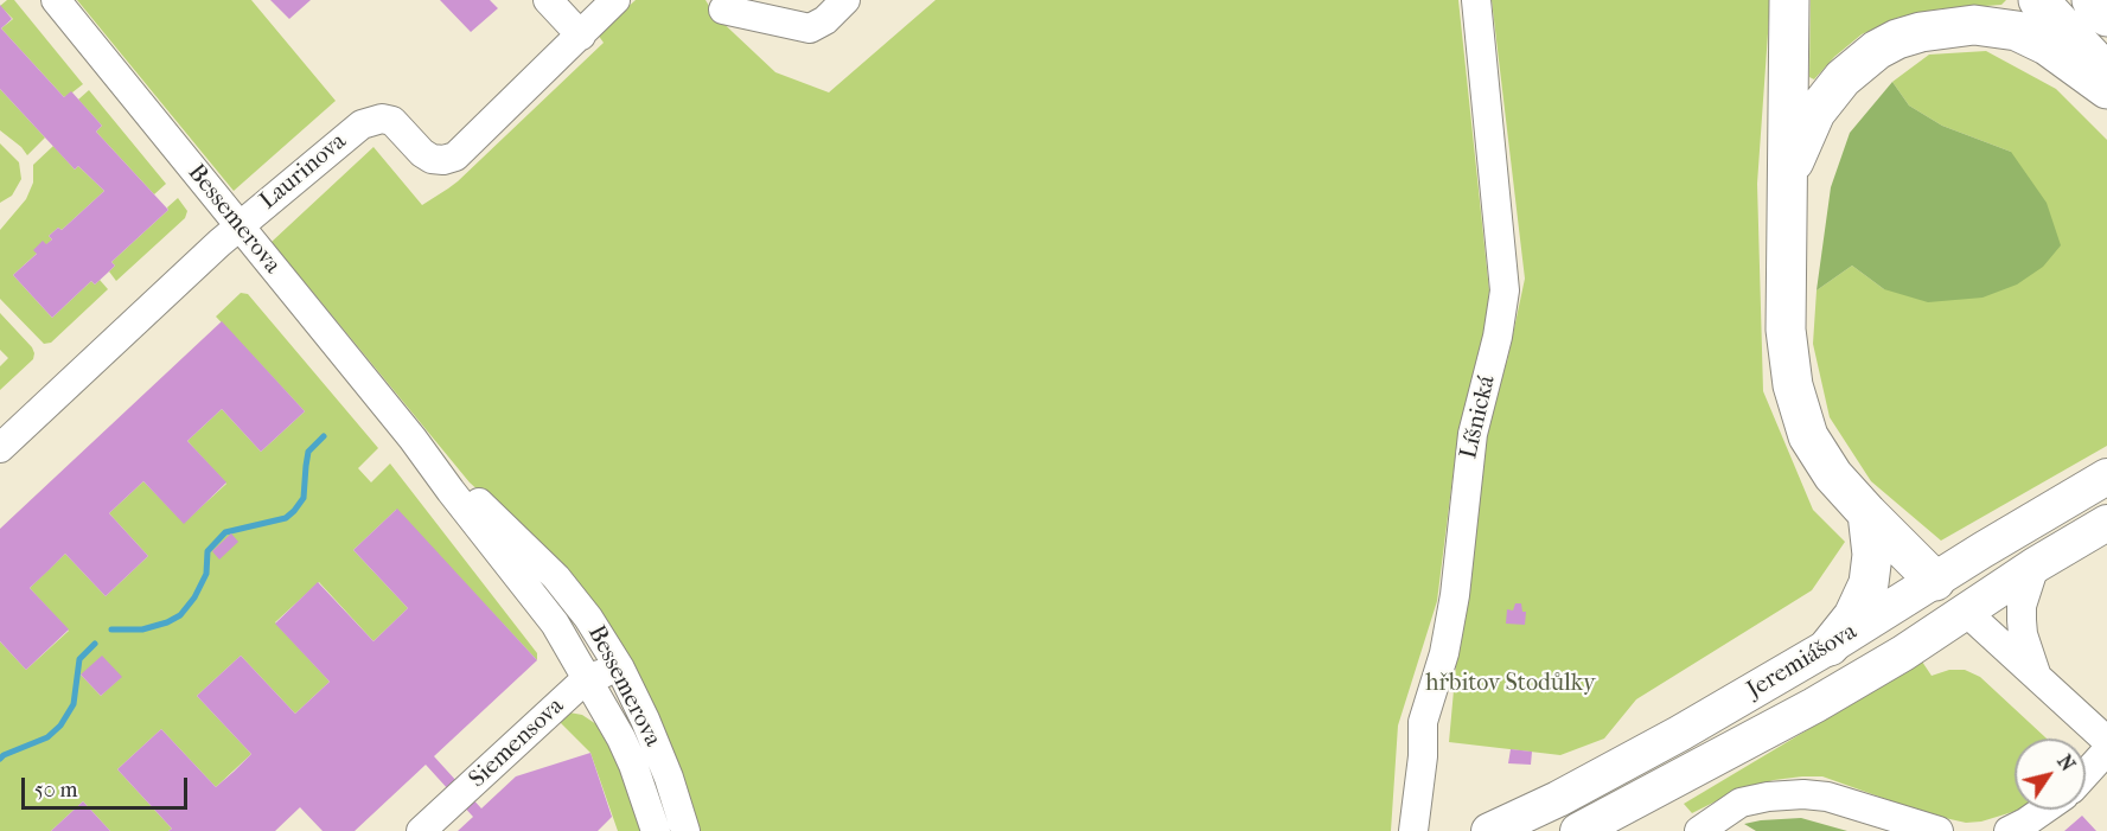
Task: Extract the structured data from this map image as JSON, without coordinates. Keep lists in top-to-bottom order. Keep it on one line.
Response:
{"streets":{"main road":["Jeremiášova"],"street":["Laurinova","Bessemerova","Líšnická","Siemensova"]},"crossings":[["Laurinova","Bessemerova"],["Bessemerova","Siemensova"]],"parks":["hřbitov Stodůlky"],"scale_bar":"50 m","north":"top right"}
